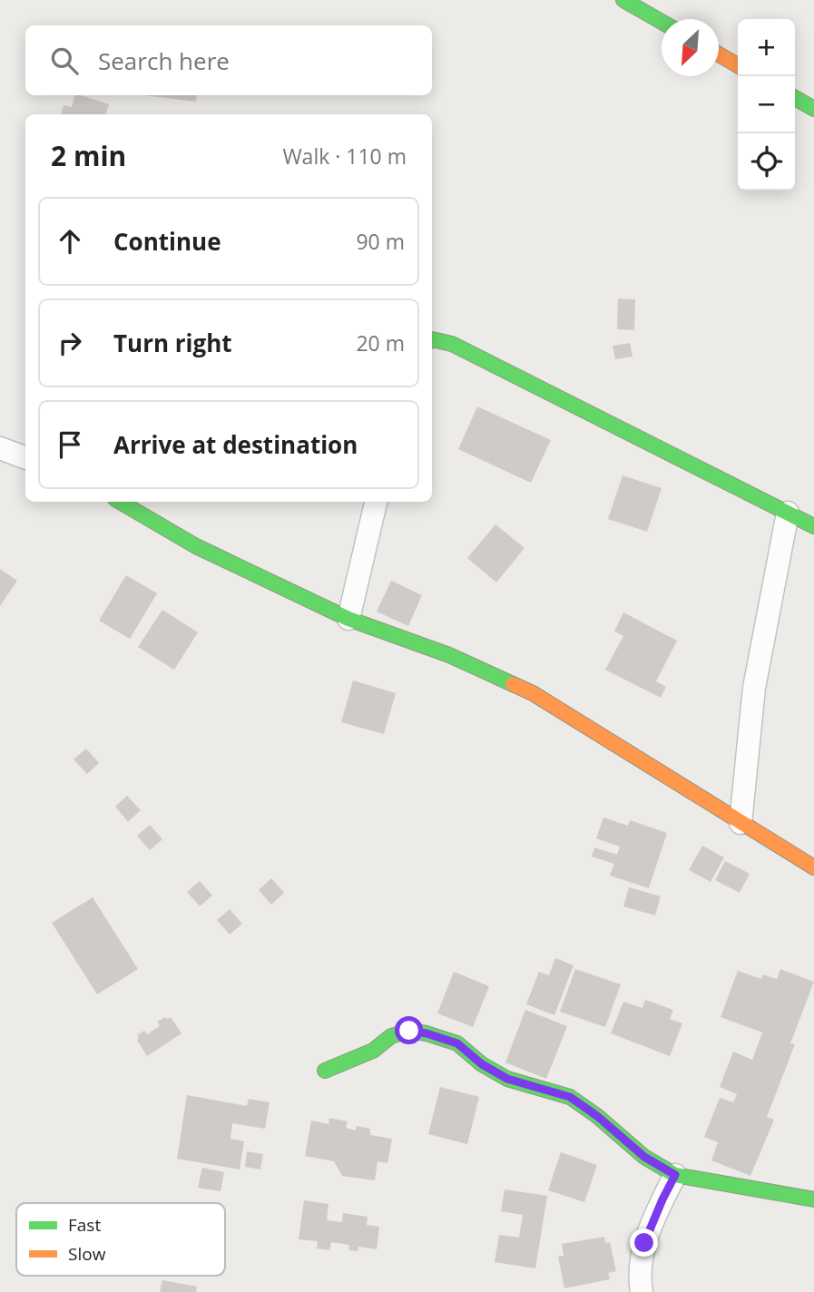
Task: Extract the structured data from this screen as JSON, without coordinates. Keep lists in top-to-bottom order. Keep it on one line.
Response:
{"legend":["Fast","Slow"],"north":"bottom left","page":{"map_buttons":["+","−"],"search":"Search here","heading":["2 min","Walk · 110 m"],"list":[["Continue","90 m"],["Turn right","20 m"],"Arrive at destination"]}}
